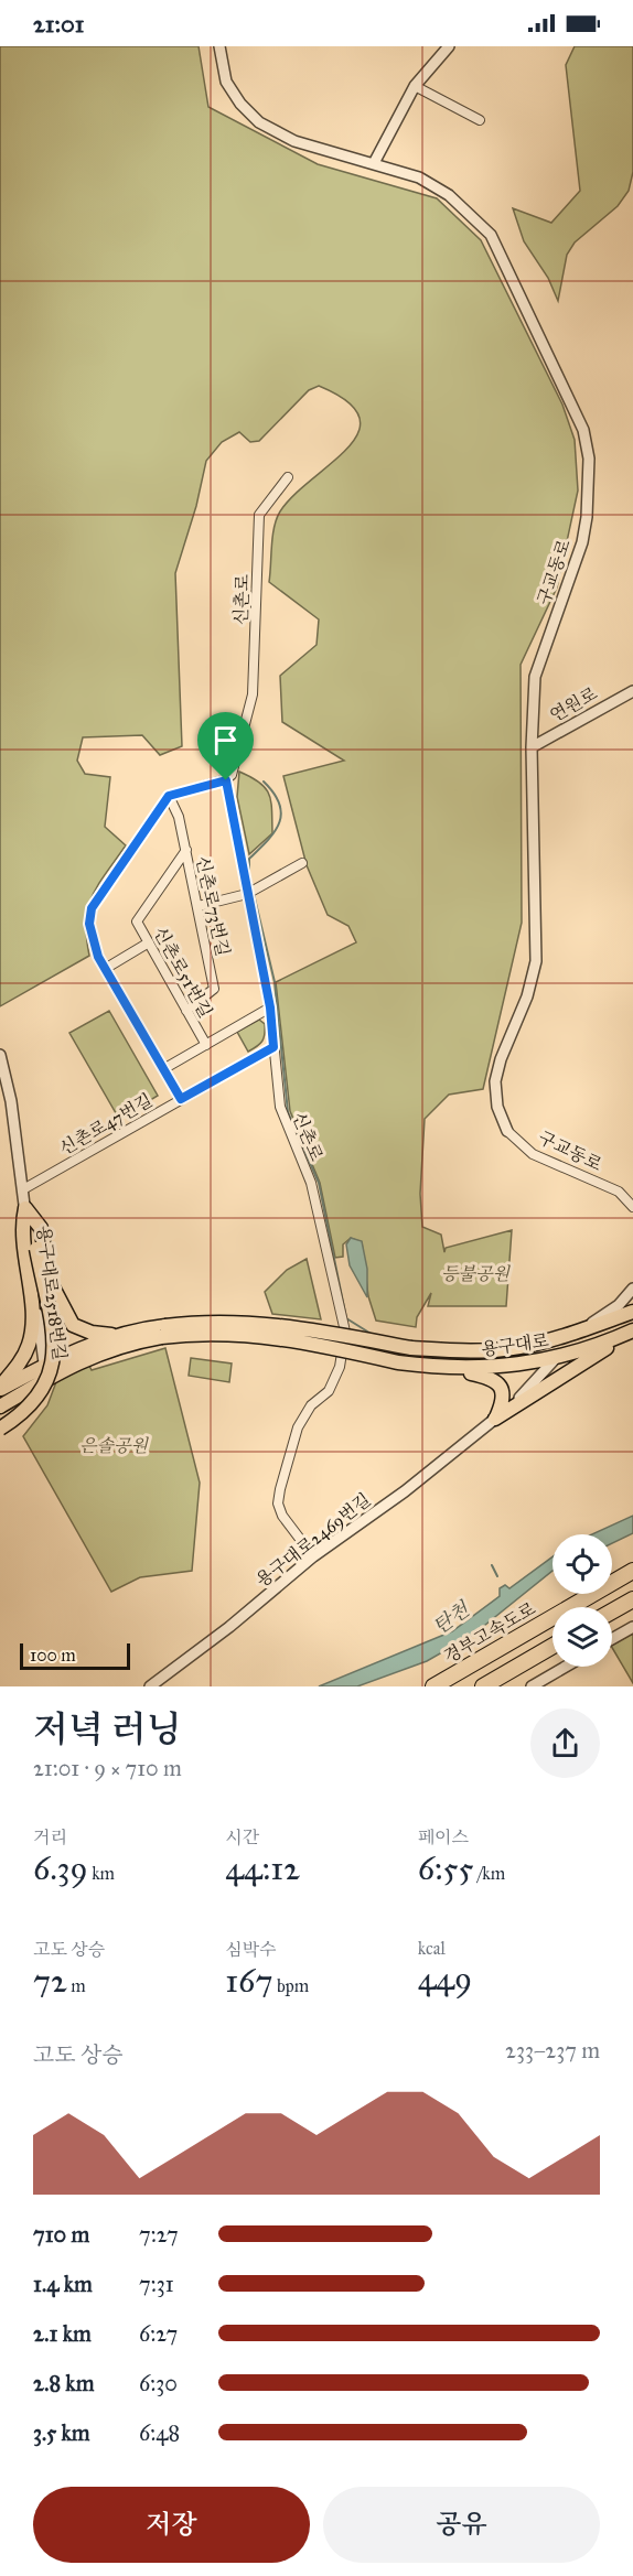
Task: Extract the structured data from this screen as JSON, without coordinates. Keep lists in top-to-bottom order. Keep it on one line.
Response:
{"streets":{"highway":["경부고속도로"],"main road":["용구대로"],"street":["구교동로","신촌로","연원로","신촌로73번길","신촌로51번길","신촌로47번길","용구대로2518번길","용구대로2469번길"]},"crossings":[["구교동로","연원로"],["신촌로","신촌로51번길"],["신촌로","신촌로47번길"],["신촌로","용구대로2469번길"],["신촌로73번길","신촌로51번길"],["신촌로47번길","용구대로2518번길"],["용구대로","용구대로2469번길"]],"water":["탄천"],"parks":["등불공원","은솔공원"],"scale_bar":"100 m","page":{"status":"21:01","scale":"100 m","heading":["저녁 러닝","21:01 · 9 × 710 m"],"stats":[["거리","6.39 km"],["시간","44:12"],["페이스","6:55 /km"],["고도 상승","72 m"],["심박수","167 bpm"],["kcal","449"]],"chart":["고도 상승","233–237 m"],"list":[{"name":"710 m","note":"7:27"},{"name":"1.4 km","note":"7:31"},{"name":"2.1 km","note":"6:27"},{"name":"2.8 km","note":"6:30"},{"name":"3.5 km","note":"6:48"}],"buttons":["저장","공유"]}}
